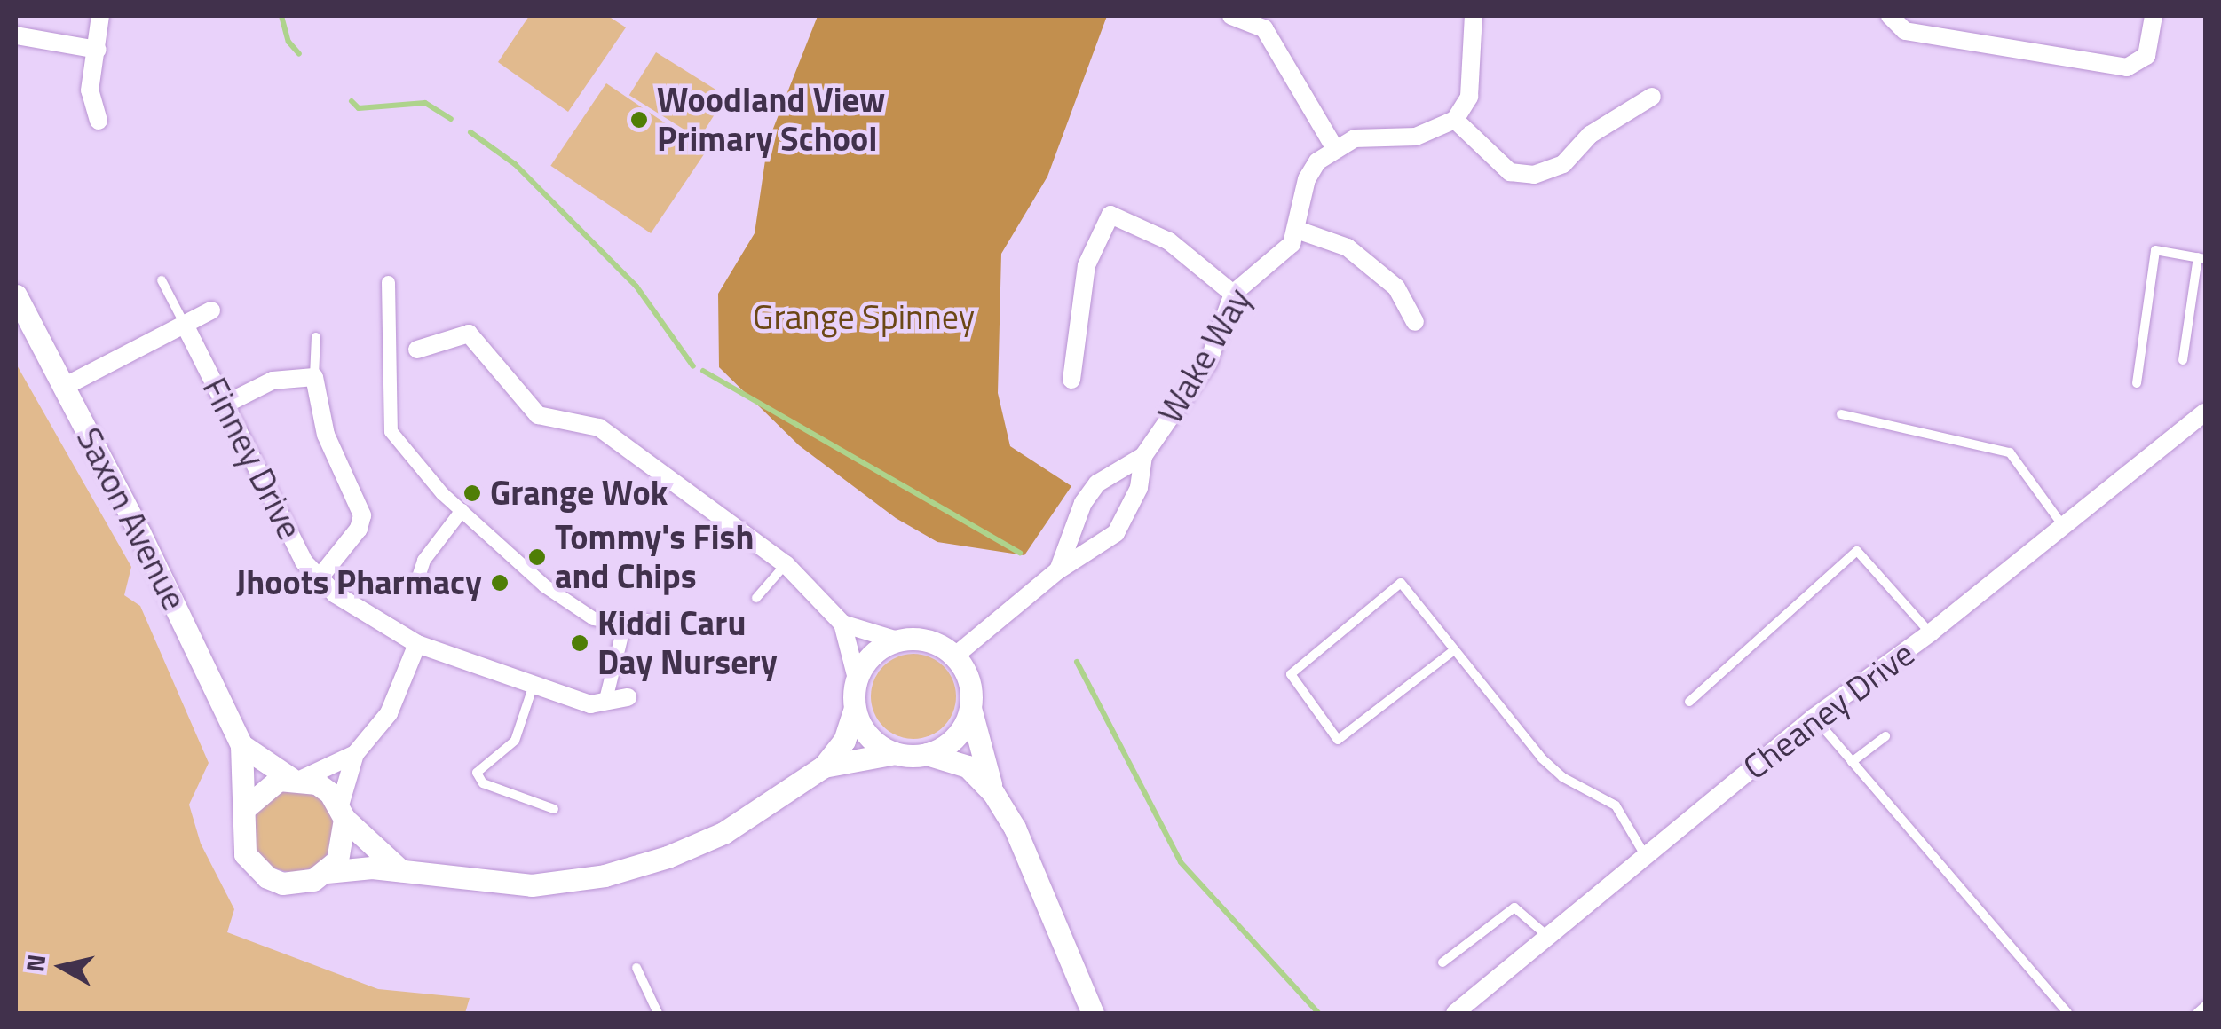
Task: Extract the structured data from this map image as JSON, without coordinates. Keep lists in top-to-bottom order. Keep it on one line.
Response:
{"streets":{"street":["Wake Way","Finney Drive","Saxon Avenue","Cheaney Drive"]},"crossings":[["Wake Way","Saxon Avenue"]],"parks":["Grange Spinney"],"places":["Woodland View Primary School","Grange Wok","Tommy's Fish and Chips","Jhoots Pharmacy","Kiddi Caru Day Nursery"],"north":"left"}
